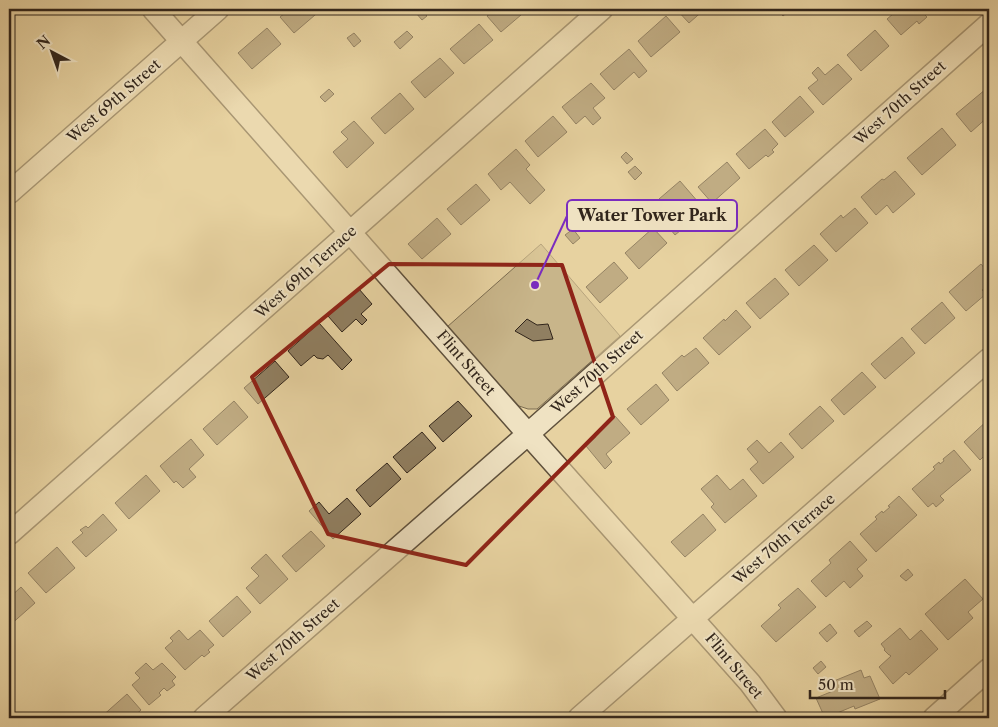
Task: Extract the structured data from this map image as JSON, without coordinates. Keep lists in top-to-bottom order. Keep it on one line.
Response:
{"streets":{"street":["West 69th Street","West 70th Street","West 69th Terrace","Flint Street","West 70th Terrace"]},"crossings":[["West 69th Street","Flint Street"],["West 70th Street","Flint Street"],["West 69th Terrace","Flint Street"],["Flint Street","West 70th Terrace"]],"places":["Water Tower Park"],"scale_bar":"50 m","north":"top left"}
